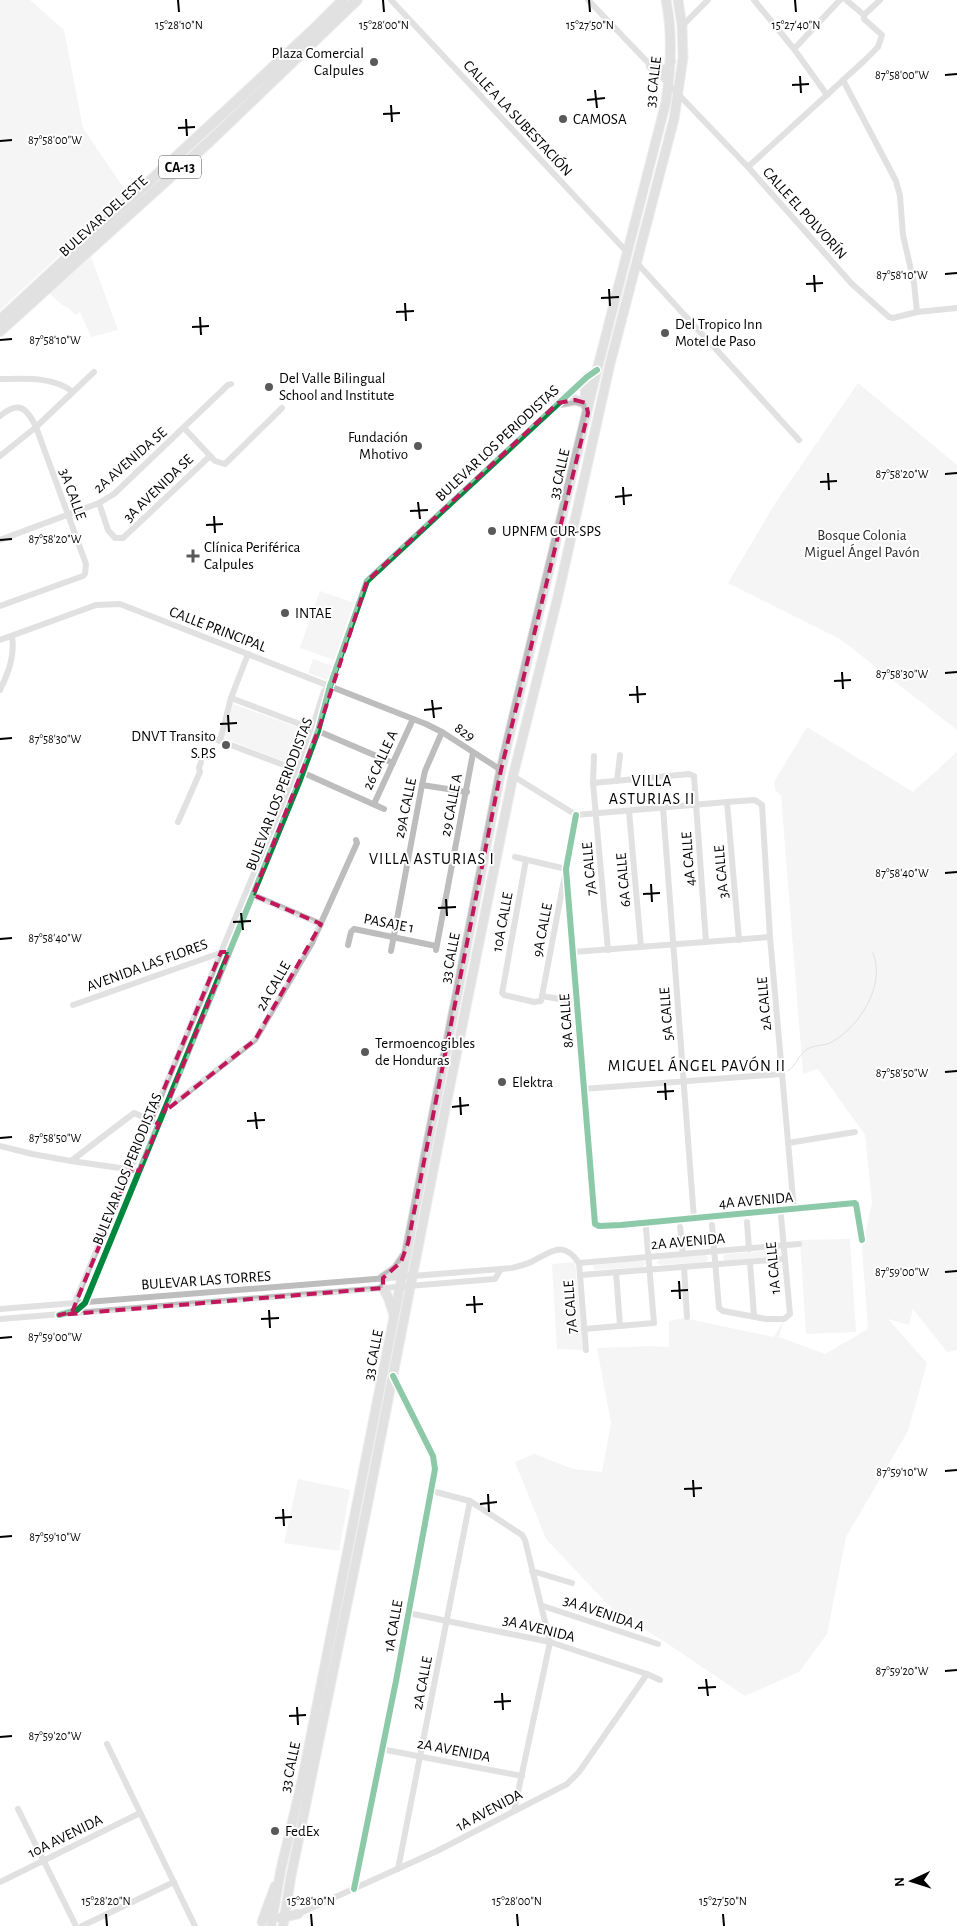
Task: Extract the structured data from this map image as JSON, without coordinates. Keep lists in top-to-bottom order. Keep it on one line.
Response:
{"streets":{"highway":["CA-13","BULEVAR DEL ESTE"],"main road":["33 CALLE"],"street":["CALLE A LA SUBESTACIÓN","CALLE EL POLVORÍN","BULEVAR LOS PERIODISTAS","2A AVENIDA SE","3A AVENIDA SE","3A CALLE","CALLE PRINCIPAL","829","26 CALLE A","29 CALLE A","29A CALLE","4A CALLE","7A CALLE","6A CALLE","10A CALLE","PASAJE 1","9A CALLE","AVENIDA LAS FLORES","2A CALLE","5A CALLE","8A CALLE","4A AVENIDA","2A AVENIDA","1A CALLE","BULEVAR LAS TORRES","3A AVENIDA A","3A AVENIDA","1A AVENIDA","10A AVENIDA"]},"crossings":[["33 CALLE","CALLE A LA SUBESTACIÓN"],["33 CALLE","CALLE EL POLVORÍN"],["33 CALLE","BULEVAR LOS PERIODISTAS"],["33 CALLE","829"],["33 CALLE","1A CALLE"],["33 CALLE","BULEVAR LAS TORRES"],["BULEVAR LOS PERIODISTAS","CALLE PRINCIPAL"],["BULEVAR LOS PERIODISTAS","AVENIDA LAS FLORES"],["BULEVAR LOS PERIODISTAS","2A CALLE"],["BULEVAR LOS PERIODISTAS","BULEVAR LAS TORRES"],["2A AVENIDA SE","3A AVENIDA SE"],["2A AVENIDA SE","3A CALLE"],["3A CALLE","2A CALLE"],["CALLE PRINCIPAL","829"],["CALLE PRINCIPAL","26 CALLE A"],["829","26 CALLE A"],["829","29 CALLE A"],["829","29A CALLE"],["29 CALLE A","PASAJE 1"],["29A CALLE","PASAJE 1"],["7A CALLE","2A AVENIDA"],["7A CALLE","BULEVAR LAS TORRES"],["10A CALLE","9A CALLE"],["9A CALLE","8A CALLE"],["2A CALLE","4A AVENIDA"],["2A CALLE","2A AVENIDA"],["2A CALLE","3A AVENIDA"],["2A CALLE","1A AVENIDA"],["5A CALLE","4A AVENIDA"],["8A CALLE","4A AVENIDA"],["2A AVENIDA","1A CALLE"],["2A AVENIDA","BULEVAR LAS TORRES"],["1A CALLE","3A AVENIDA"],["1A CALLE","1A AVENIDA"],["3A AVENIDA","1A AVENIDA"]],"districts":["VILLA ASTURIAS II","VILLA ASTURIAS I","MIGUEL ÁNGEL PAVÓN II"],"parks":["Bosque Colonia Miguel Ángel Pavón"],"places":{"other":["Plaza Comercial Calpules","CAMOSA","Del Tropico Inn Motel de Paso","Del Valle Bilingual School and Institute","Fundación Mhotivo","UPNFM CUR-SPS","INTAE","DNVT Transito S.P.S","Termoencogibles de Honduras","Elektra","FedEx"],"health":["Clínica Periférica Calpules"]},"north":"left","coordinates":["15°28'10\"N","15°28'00\"N","15°27'50\"N","15°27'40\"N","87°58'00\"W","87°58'10\"W","87°58'20\"W","87°58'30\"W","87°58'40\"W","87°58'50\"W","87°59'00\"W","87°59'10\"W","87°59'20\"W","15°28'20\"N"]}
